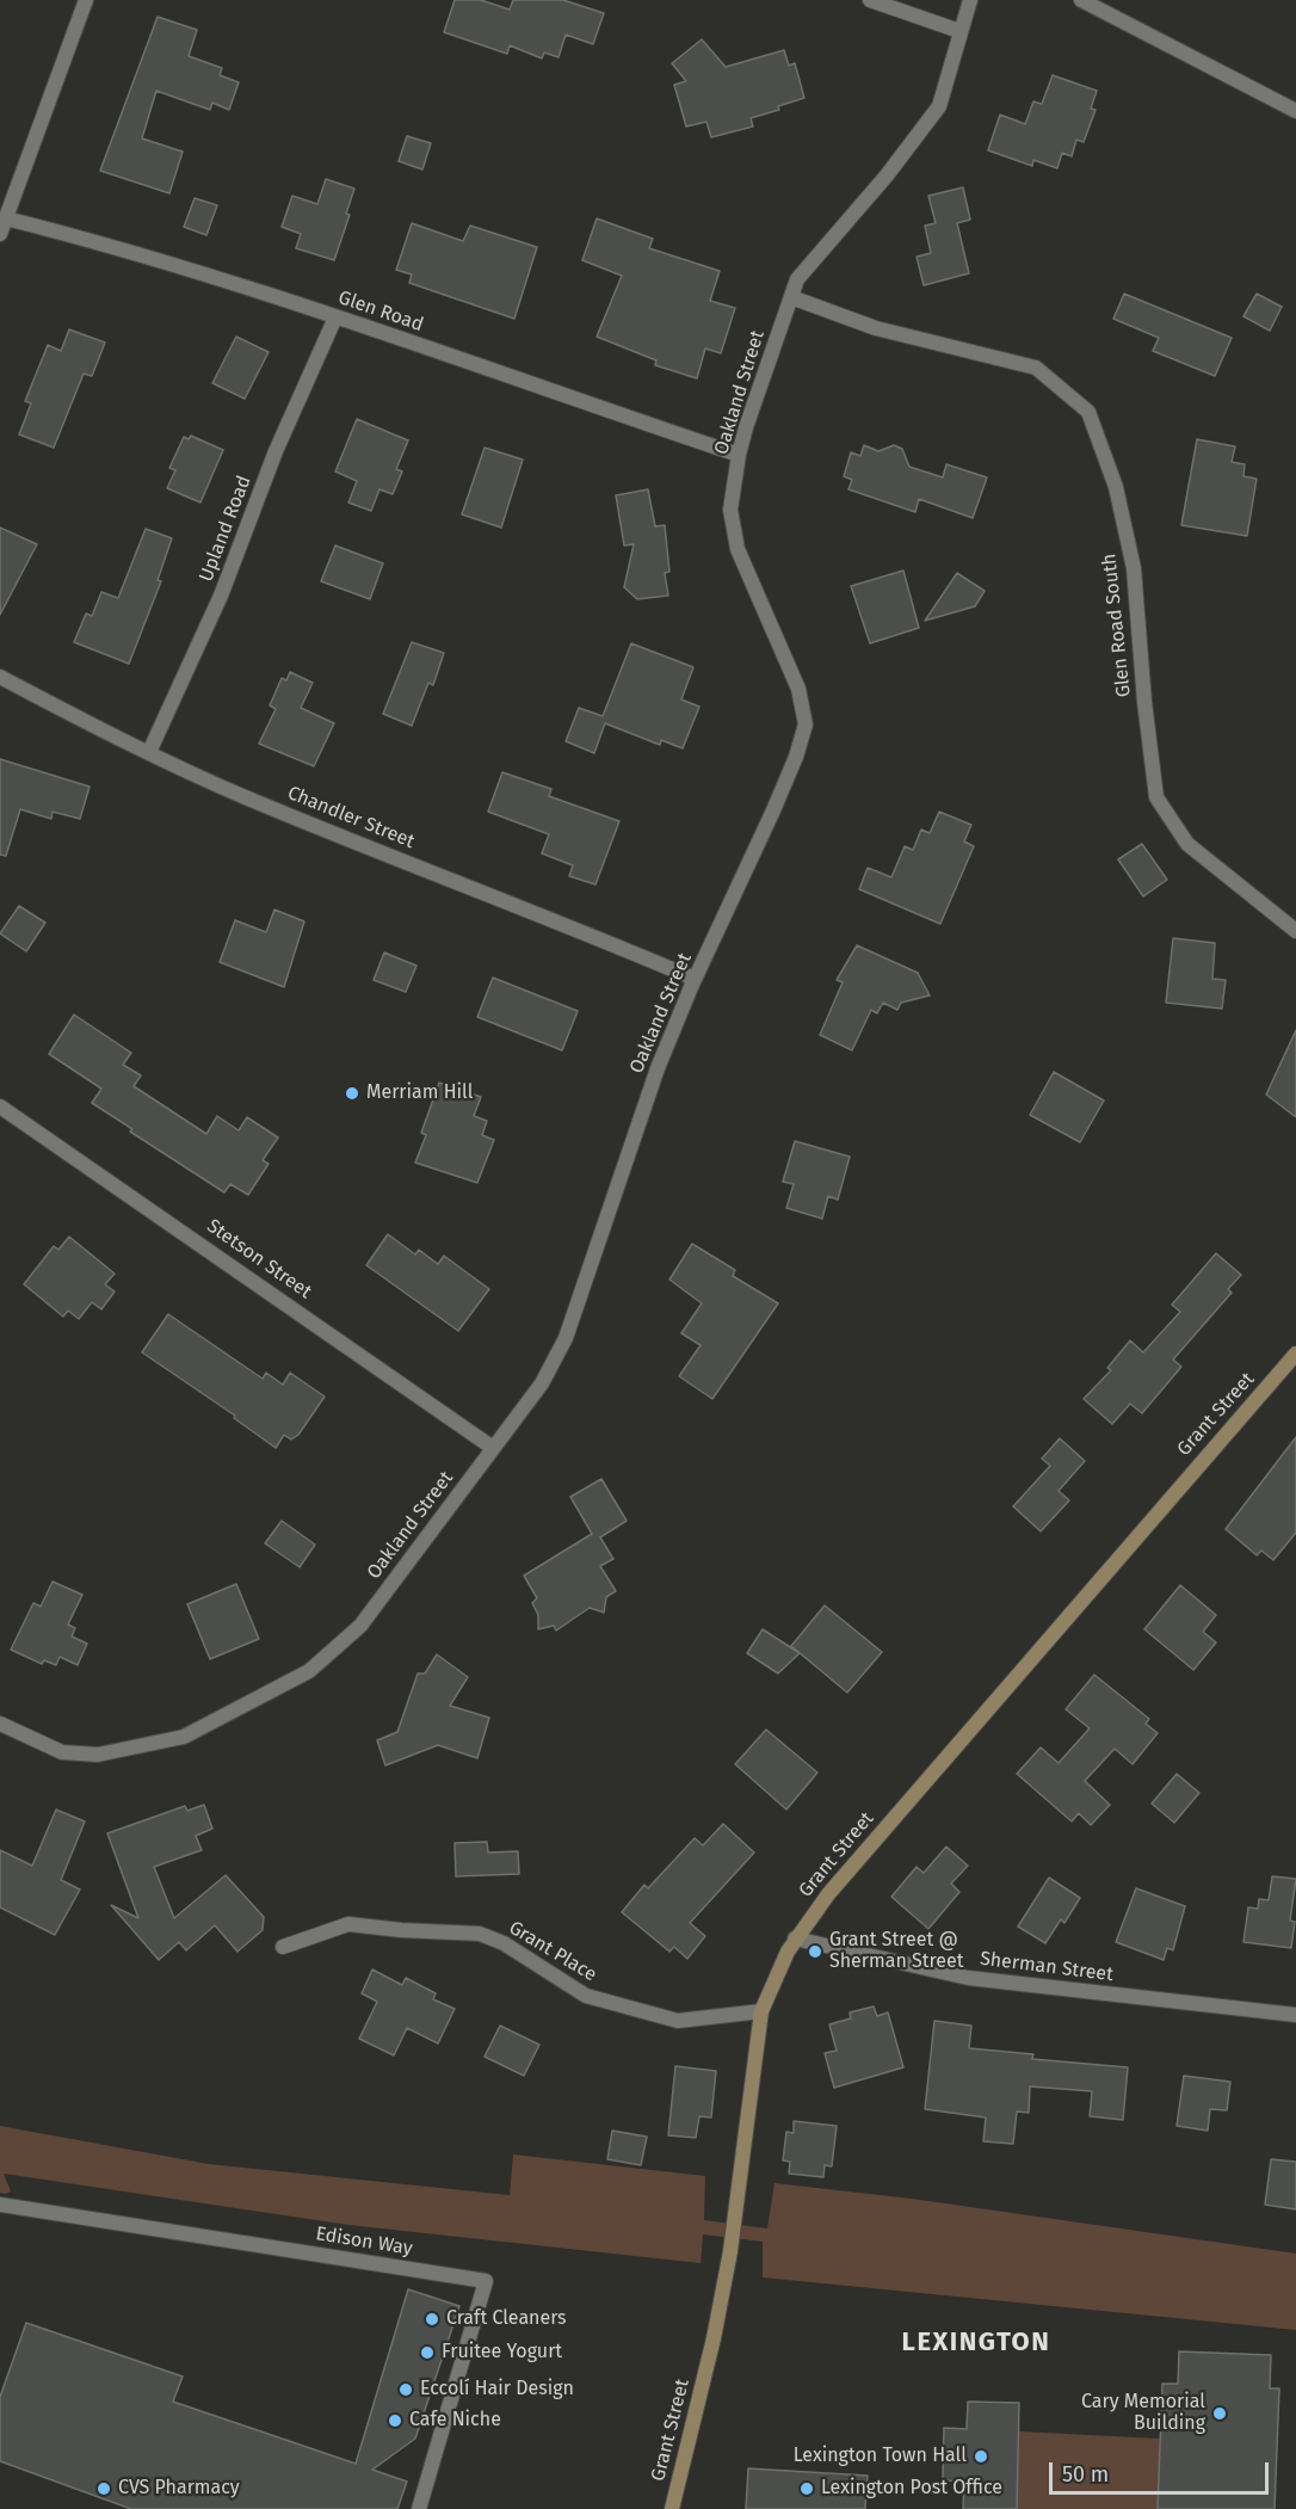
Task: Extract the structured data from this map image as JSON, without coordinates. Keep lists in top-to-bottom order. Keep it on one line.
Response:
{"streets":{"street":["Glen Road","Oakland Street","Upland Road","Glen Road South","Chandler Street","Stetson Street","Grant Street","Grant Place","Sherman Street","Edison Way"]},"crossings":[["Glen Road","Oakland Street"],["Glen Road","Upland Road"],["Oakland Street","Glen Road South"],["Oakland Street","Chandler Street"],["Oakland Street","Stetson Street"],["Upland Road","Chandler Street"],["Grant Street","Grant Place"],["Grant Street","Sherman Street"]],"districts":["LEXINGTON"],"places":["Merriam Hill","Grant Street @ Sherman Street","Craft Cleaners","Fruitee Yogurt","Eccolí Hair Design","Cary Memorial Building","Cafe Niche","Lexington Town Hall","CVS Pharmacy","Lexington Post Office"],"scale_bar":"50 m"}
